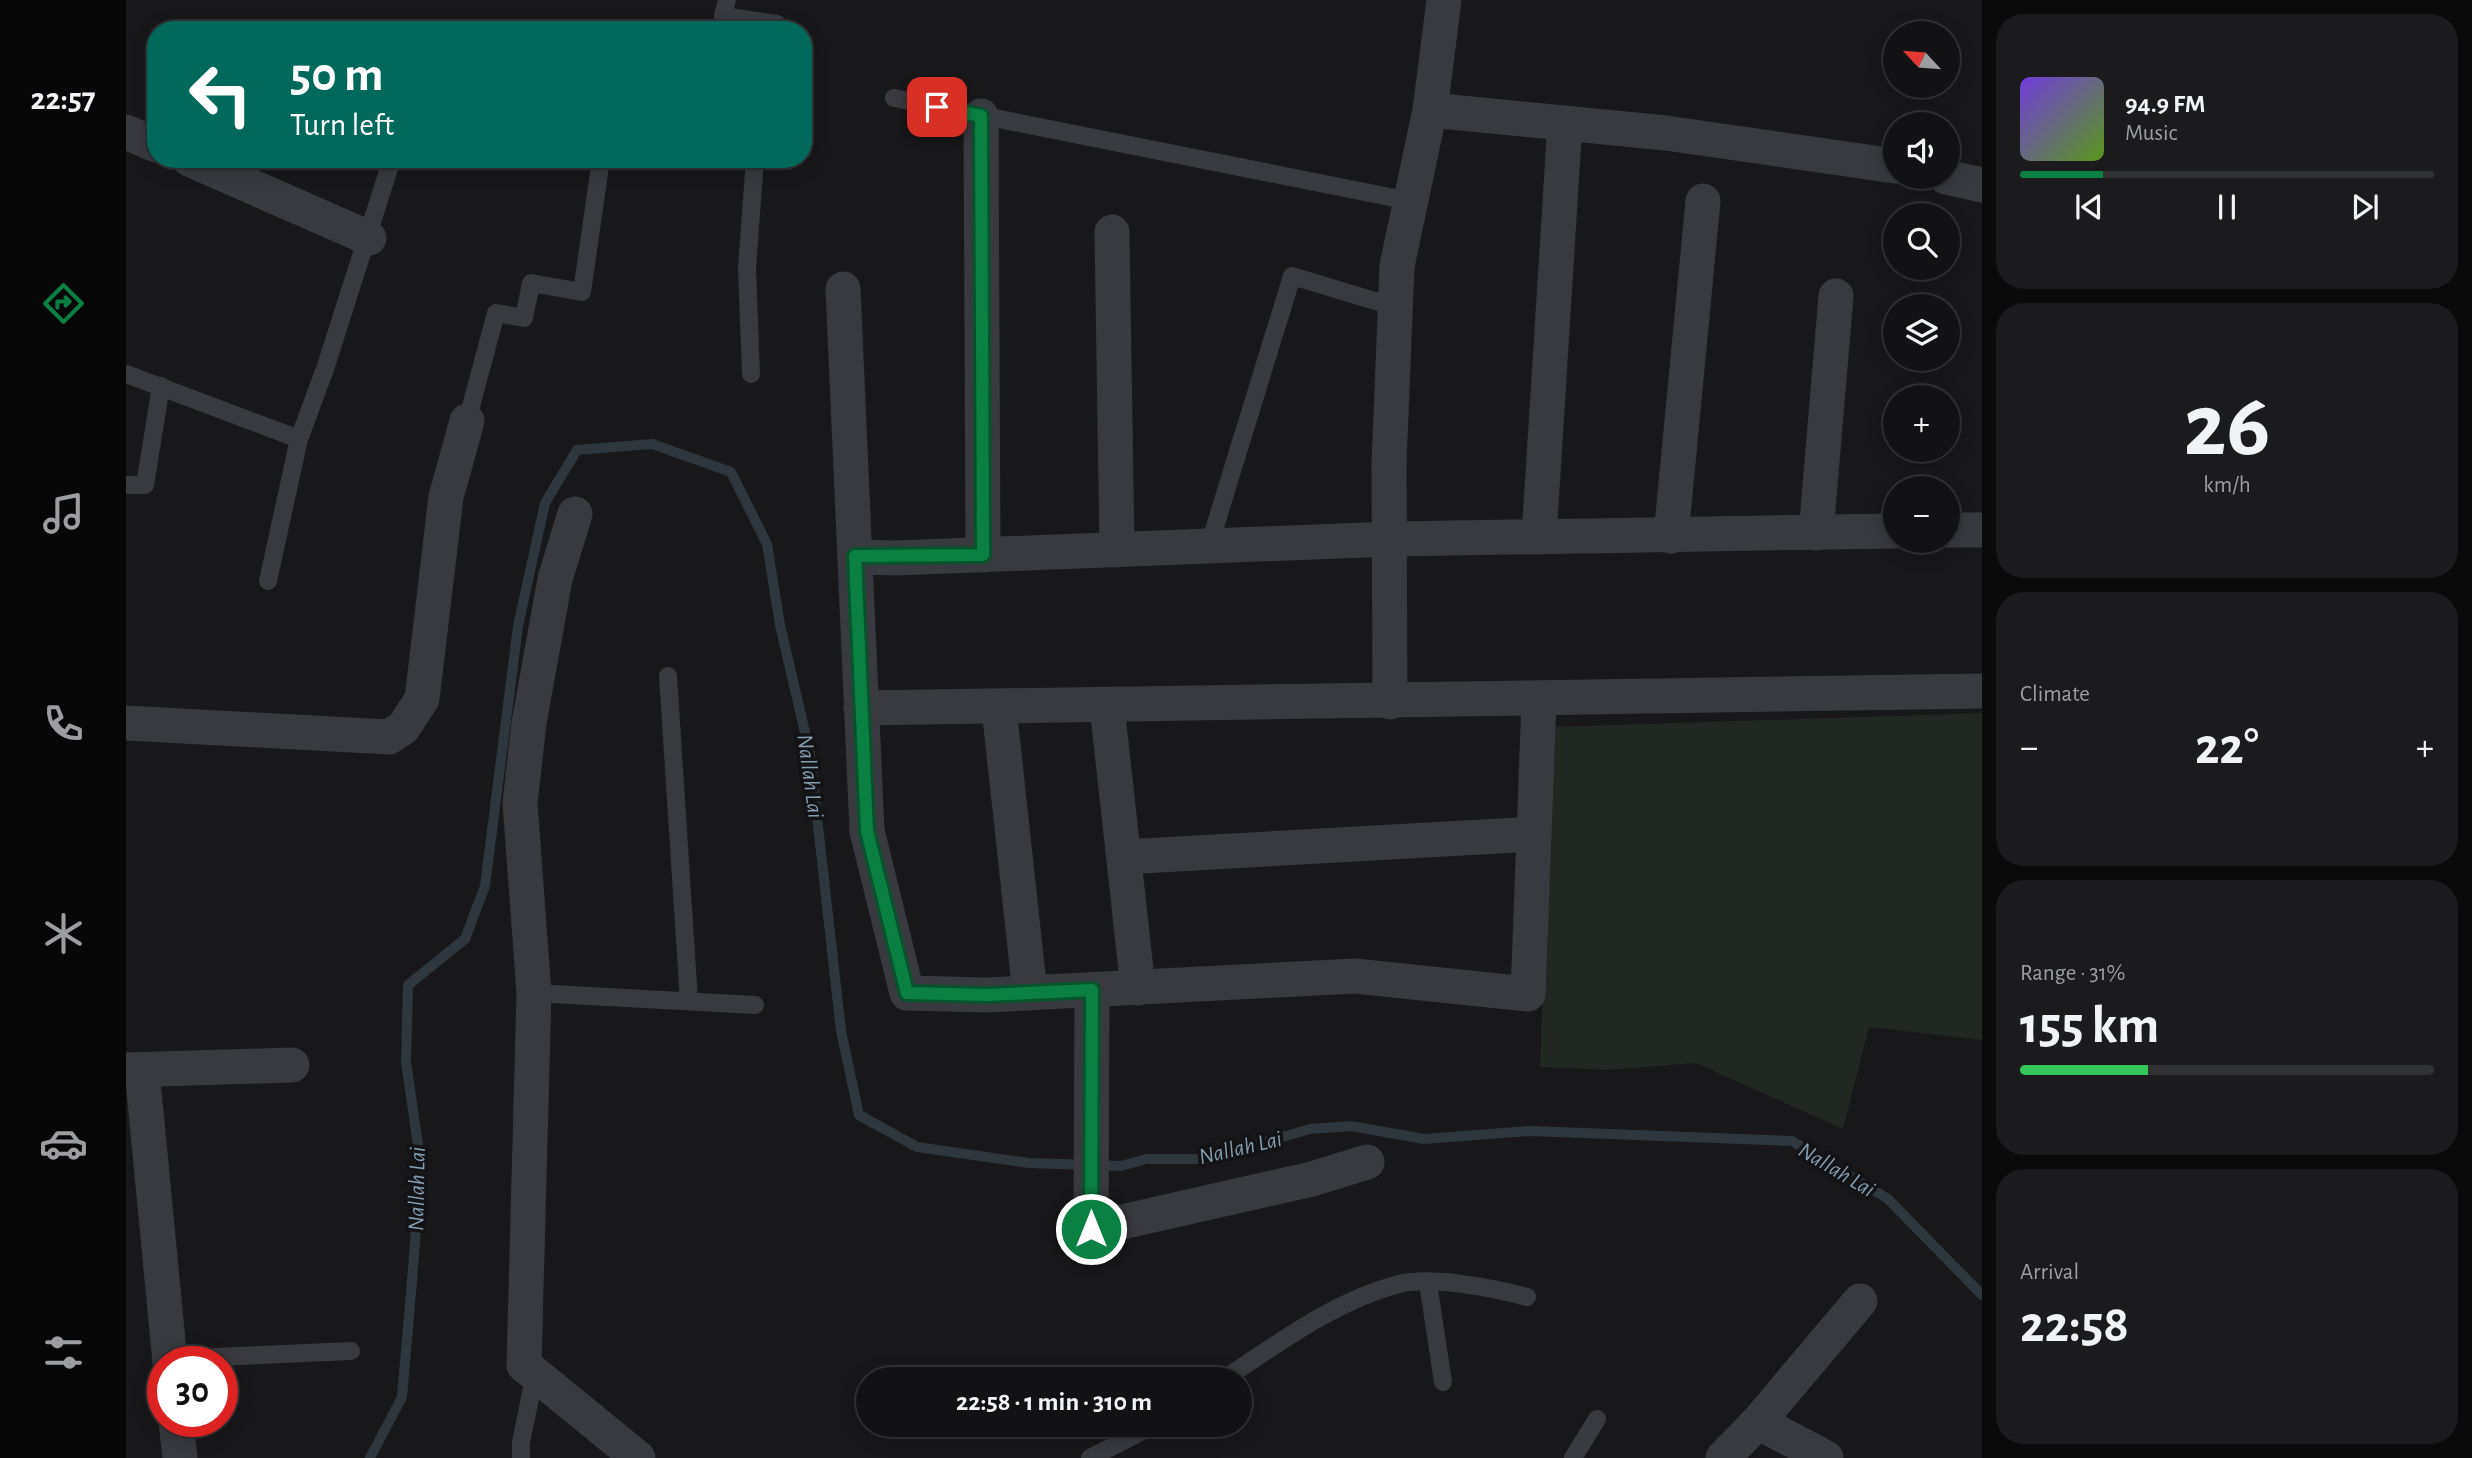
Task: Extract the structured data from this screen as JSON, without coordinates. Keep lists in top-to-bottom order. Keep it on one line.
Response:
{"water":["Nallah Lai"],"north":"top left","page":{"tabs":"22:57","map_buttons":["+","−"],"turn":["50 m","Turn left"],"song":["94.9 FM","Music"],"tile":[["26","km/h"],"Climate",["Range · 31%","155 km"],["Arrival","22:58"]],"heat":["−","22°","+"],"limit":"30","trip":"22:58 · 1 min · 310 m"}}
